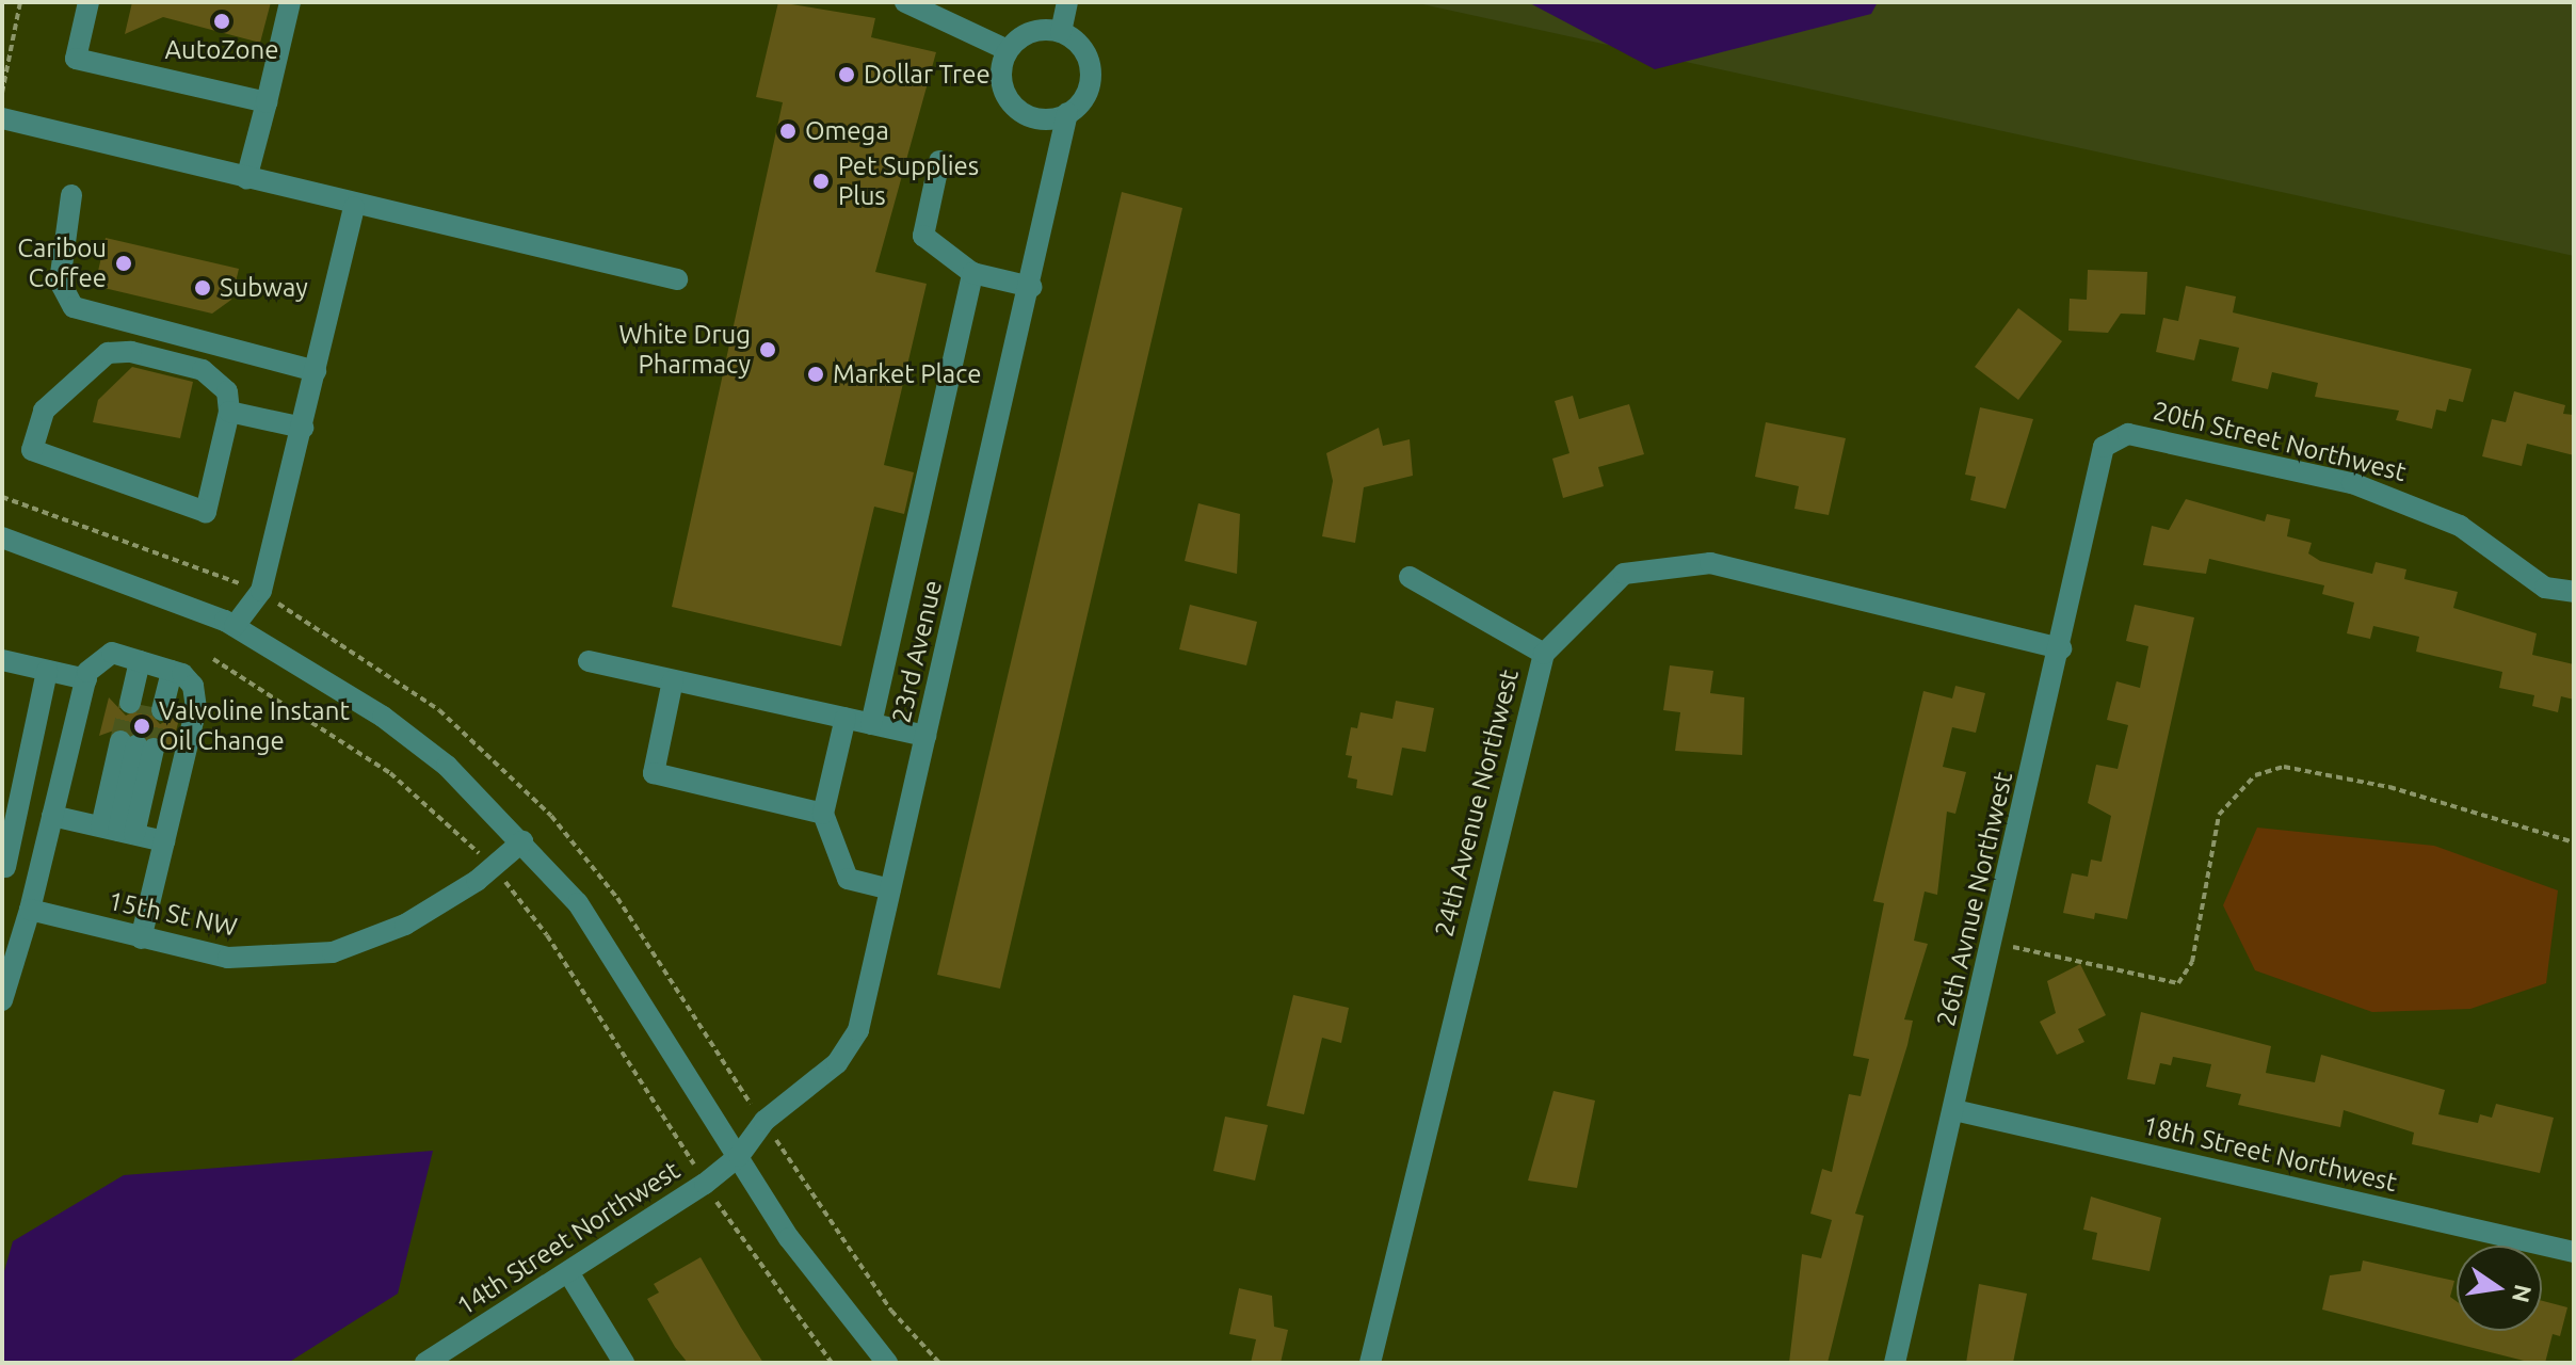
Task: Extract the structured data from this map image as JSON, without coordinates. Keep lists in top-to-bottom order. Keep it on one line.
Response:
{"streets":{"street":["20th Street Northwest","23rd Avenue","24th Avenue Northwest","26th Avnue Northwest","15th St NW","18th Street Northwest","14th Street Northwest"]},"crossings":[["20th Street Northwest","26th Avnue Northwest"],["23rd Avenue","14th Street Northwest"],["24th Avenue Northwest","26th Avnue Northwest"],["26th Avnue Northwest","18th Street Northwest"]],"places":["AutoZone","Dollar Tree","Omega","Pet Supplies Plus","Caribou Coffee","Subway","White Drug Pharmacy","Market Place","Valvoline Instant Oil Change"],"north":"right"}
